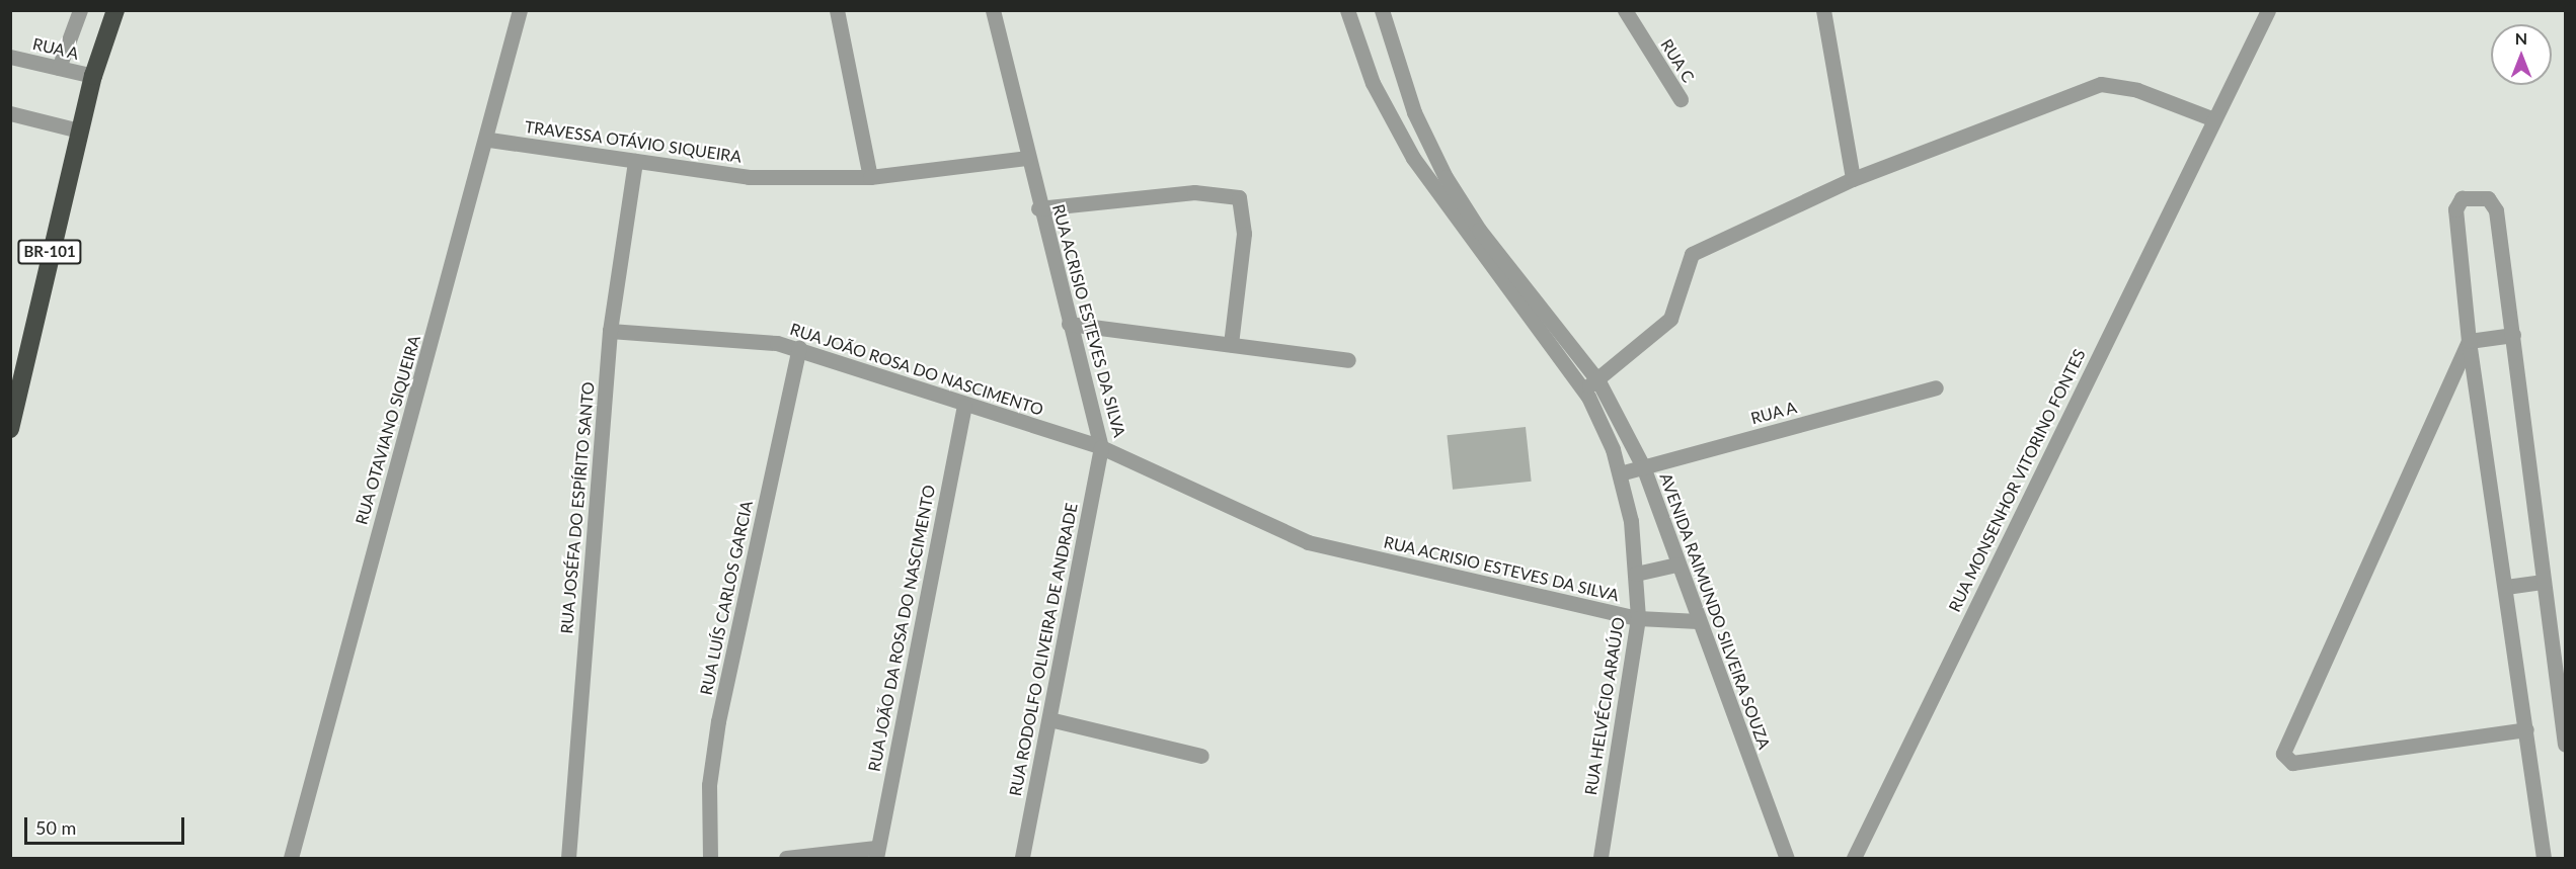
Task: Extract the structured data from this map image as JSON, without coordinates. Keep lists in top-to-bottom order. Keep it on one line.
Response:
{"streets":{"highway":["BR-101"],"street":["RUA A","RUA C","TRAVESSA OTÁVIO SIQUEIRA","RUA ACRISIO ESTEVES DA SILVA","RUA JOÃO ROSA DO NASCIMENTO","RUA OTAVIANO SIQUEIRA","RUA MONSENHOR VITORINO FONTES","RUA JOSÉFA DO ESPÍRITO SANTO","RUA LUÍS CARLOS GARCIA","AVENIDA RAIMUNDO SILVEIRA SOUZA","RUA JOÃO DA ROSA DO NASCIMENTO","RUA RODOLFO OLIVEIRA DE ANDRADE","RUA HELVÉCIO ARAÚJO"]},"crossings":[["RUA A","BR-101"],["RUA A","AVENIDA RAIMUNDO SILVEIRA SOUZA"],["RUA A","RUA HELVÉCIO ARAÚJO"],["TRAVESSA OTÁVIO SIQUEIRA","RUA ACRISIO ESTEVES DA SILVA"],["TRAVESSA OTÁVIO SIQUEIRA","RUA OTAVIANO SIQUEIRA"],["TRAVESSA OTÁVIO SIQUEIRA","RUA JOSÉFA DO ESPÍRITO SANTO"],["RUA ACRISIO ESTEVES DA SILVA","RUA JOÃO ROSA DO NASCIMENTO"],["RUA ACRISIO ESTEVES DA SILVA","AVENIDA RAIMUNDO SILVEIRA SOUZA"],["RUA ACRISIO ESTEVES DA SILVA","RUA RODOLFO OLIVEIRA DE ANDRADE"],["RUA ACRISIO ESTEVES DA SILVA","RUA HELVÉCIO ARAÚJO"],["RUA JOÃO ROSA DO NASCIMENTO","RUA JOSÉFA DO ESPÍRITO SANTO"],["RUA JOÃO ROSA DO NASCIMENTO","RUA LUÍS CARLOS GARCIA"],["RUA JOÃO ROSA DO NASCIMENTO","RUA JOÃO DA ROSA DO NASCIMENTO"],["RUA JOÃO ROSA DO NASCIMENTO","RUA RODOLFO OLIVEIRA DE ANDRADE"]],"scale_bar":"50 m","north":"top"}
